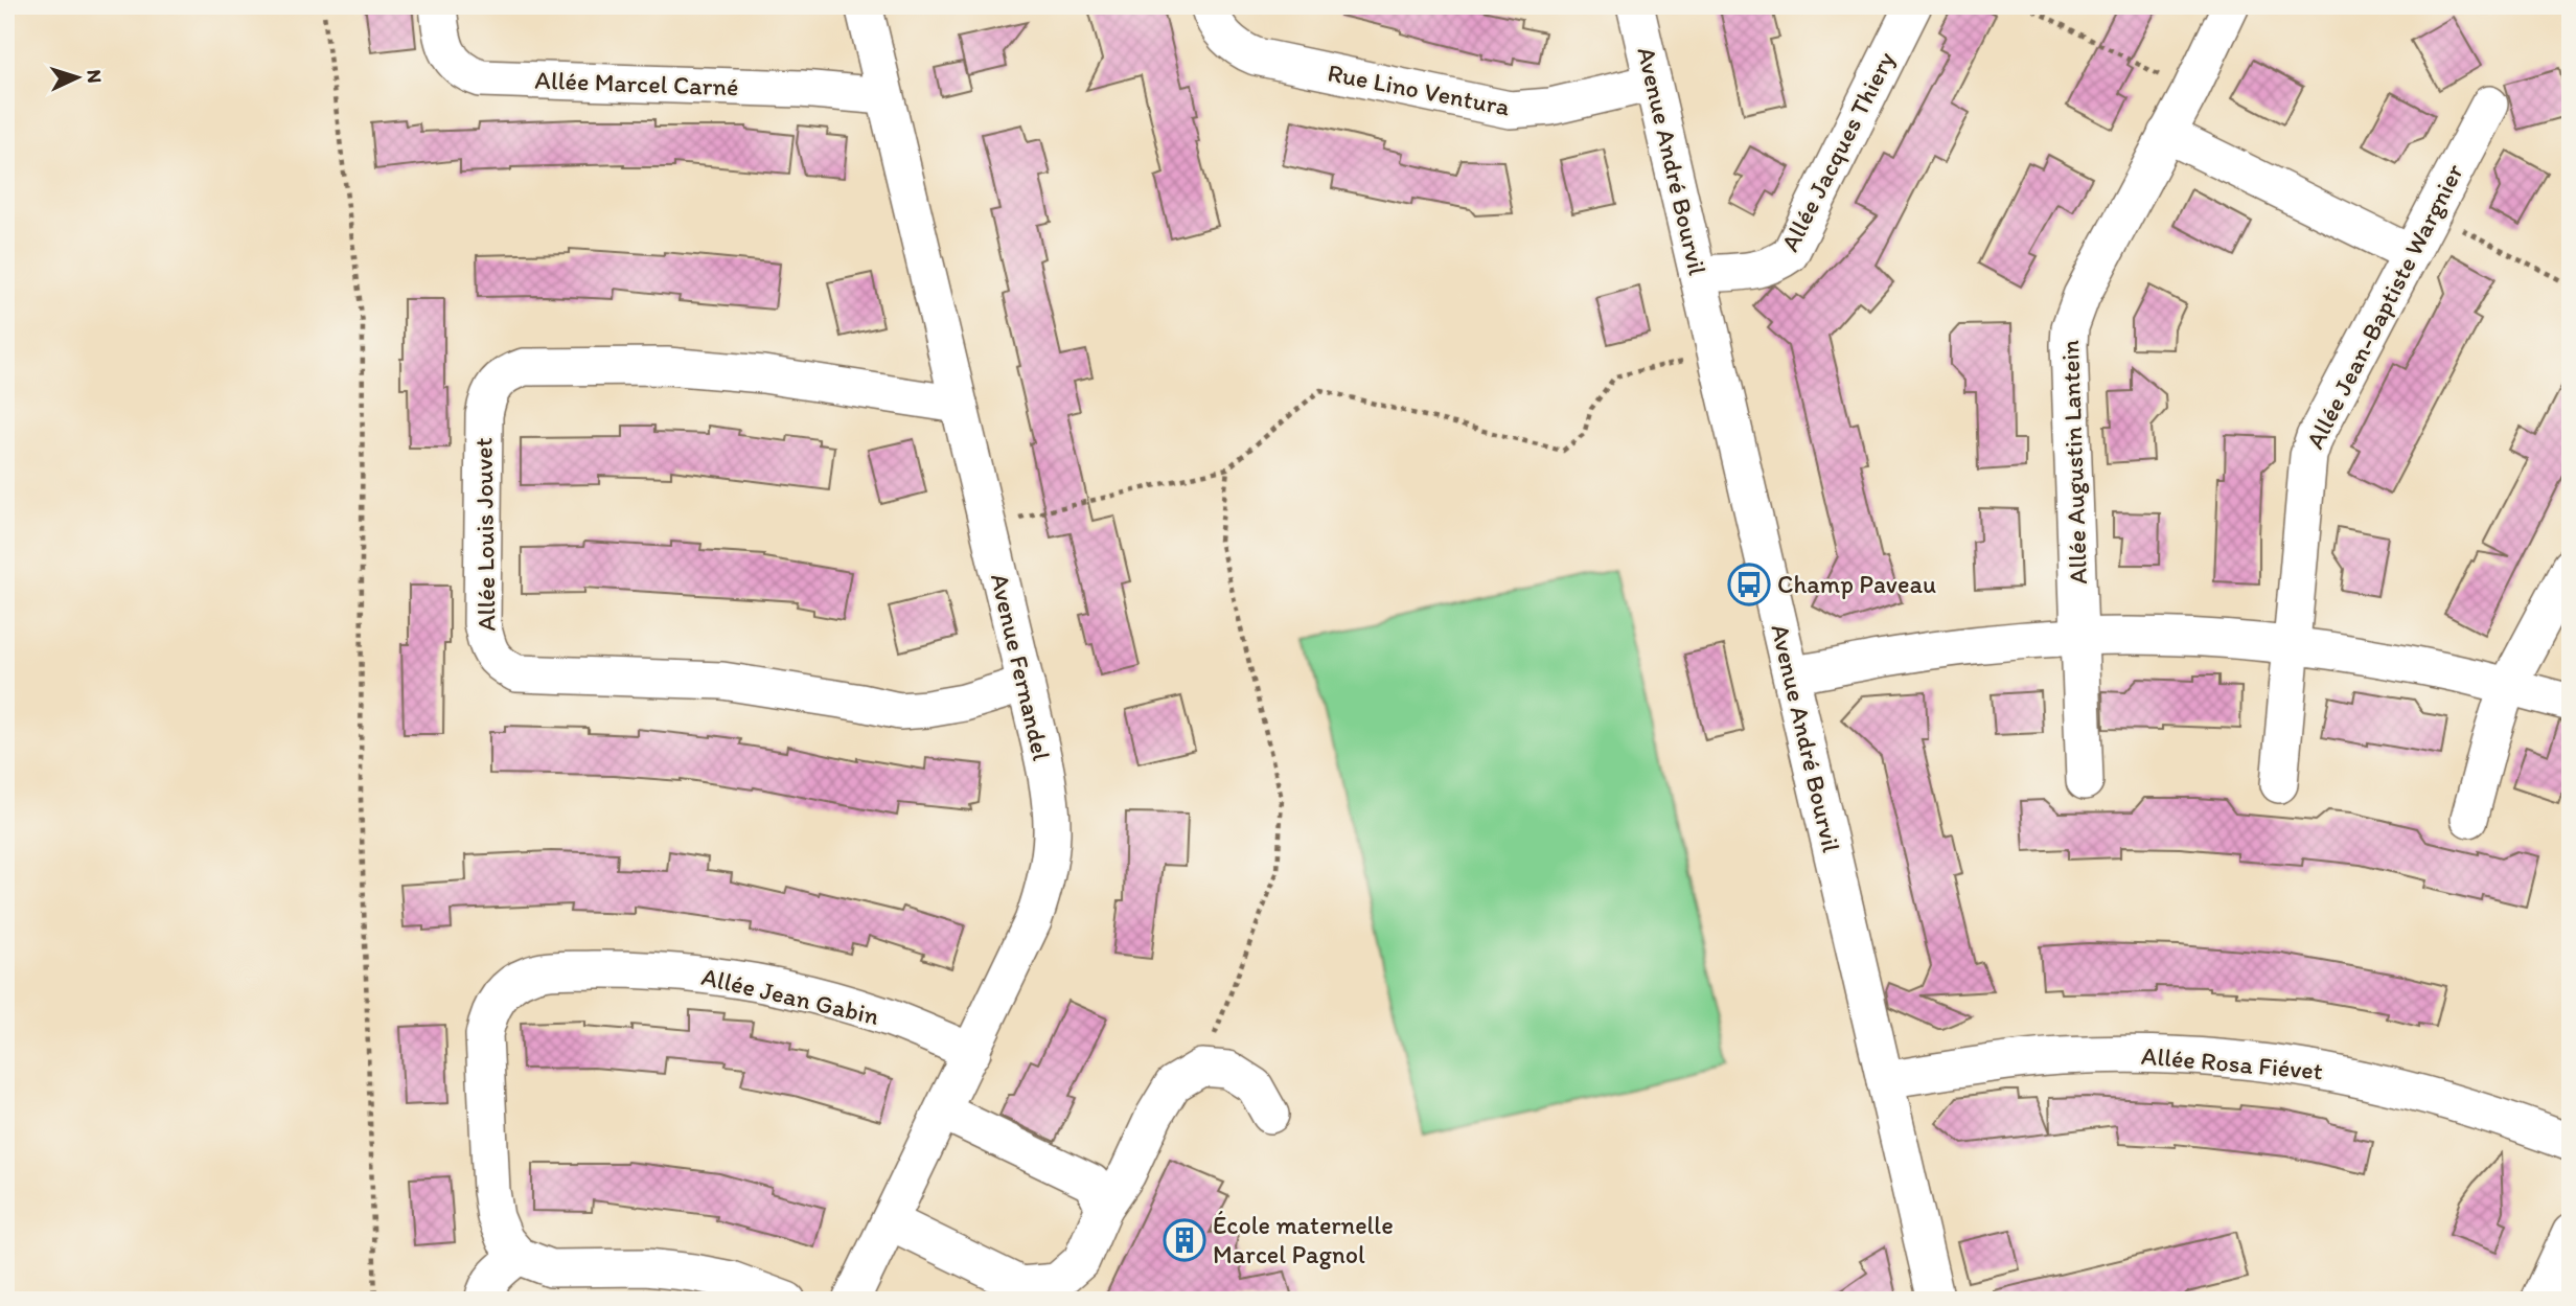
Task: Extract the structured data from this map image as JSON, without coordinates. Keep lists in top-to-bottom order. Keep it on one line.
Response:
{"streets":{"street":["Allée Marcel Carné","Rue Lino Ventura","Allée Jacques Thiery","Avenue André Bourvil","Allée Jean-Baptiste Wargnier","Allée Augustin Lantein","Allée Louis Jouvet","Avenue Fernandel","Allée Jean Gabin","Allée Rosa Fiévet"]},"crossings":[["Allée Marcel Carné","Avenue Fernandel"],["Rue Lino Ventura","Avenue André Bourvil"],["Allée Jacques Thiery","Avenue André Bourvil"],["Avenue André Bourvil","Allée Rosa Fiévet"],["Allée Louis Jouvet","Avenue Fernandel"],["Avenue Fernandel","Allée Jean Gabin"]],"places":{"bus stop":["Champ Paveau"],"building":["École maternelle Marcel Pagnol"]},"north":"right"}
